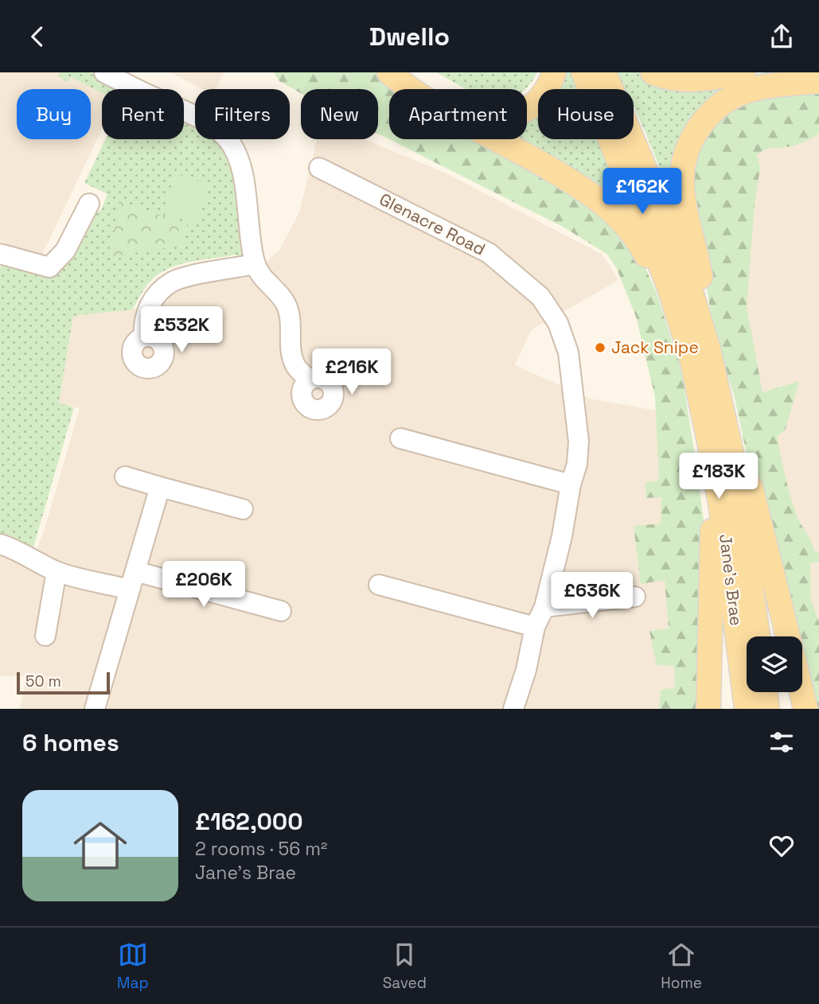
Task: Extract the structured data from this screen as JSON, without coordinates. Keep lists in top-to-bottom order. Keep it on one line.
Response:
{"streets":{"main road":["Jane's Brae"],"street":["Glenacre Road"]},"places":["Jack Snipe"],"scale_bar":"50 m","page":{"header":"Dwello","chip":["Buy","Rent","Filters","New","Apartment","House"],"price":["£162K","£532K","£216K","£183K","£206K","£636K"],"scale":"50 m","heading":"6 homes","list":[{"name":"£162,000","note":"2 rooms · 56 m² · Jane's Brae"}],"tabs":["Map","Saved","Home"]}}
